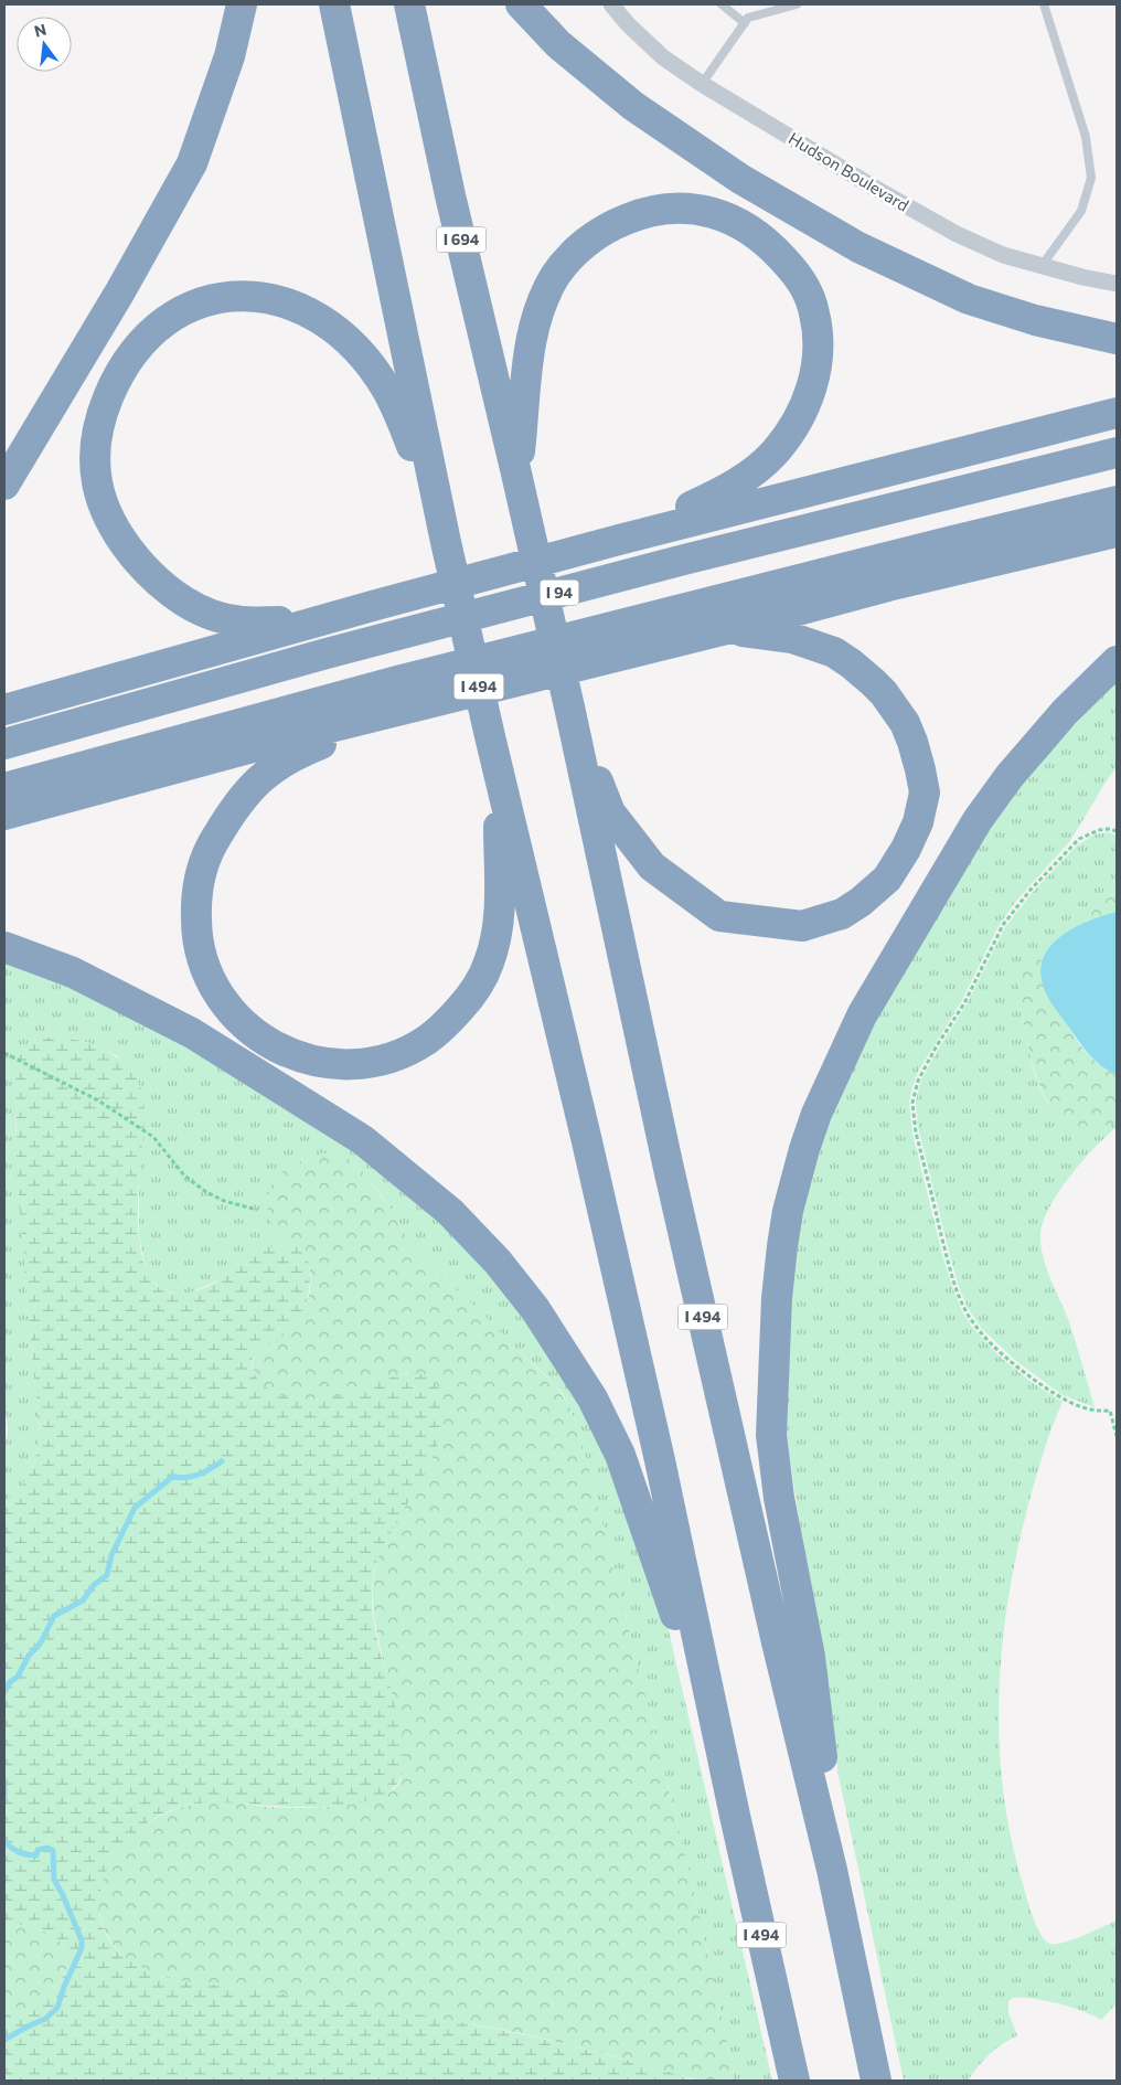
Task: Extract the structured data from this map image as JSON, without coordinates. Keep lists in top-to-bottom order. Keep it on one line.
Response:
{"streets":{"highway":["I 694","I 94","I 494"],"street":["Hudson Boulevard"]},"crossings":[["I 694","I 494"]],"north":"top"}
